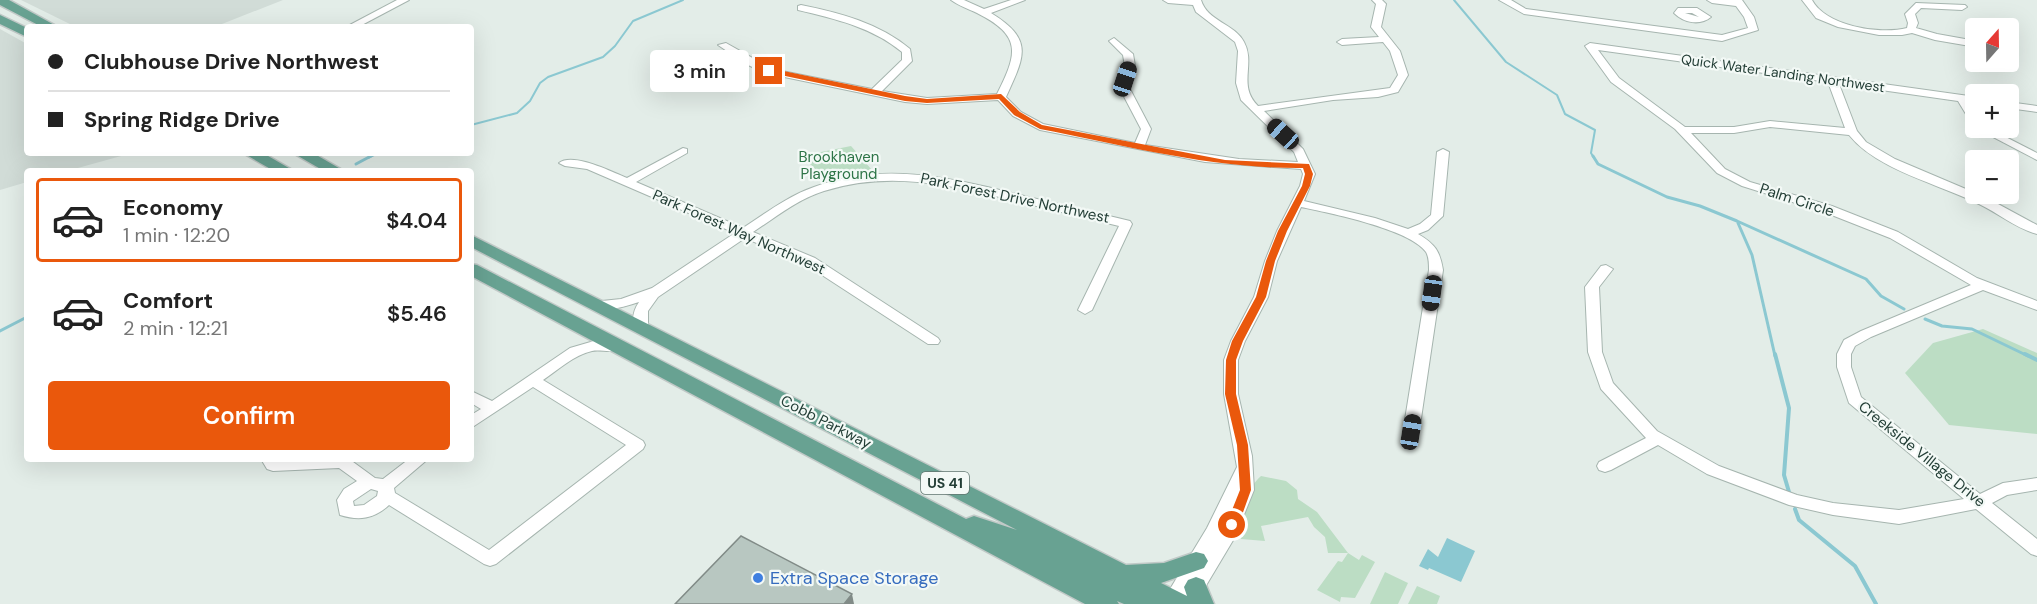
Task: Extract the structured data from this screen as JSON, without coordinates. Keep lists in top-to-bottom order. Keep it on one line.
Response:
{"streets":{"main road":["Cobb Parkway","US 41"],"street":["Quick Water Landing Northwest","Park Forest Drive Northwest","Palm Circle","Park Forest Way Northwest","Creekside Village Drive"]},"crossings":[["Quick Water Landing Northwest","Palm Circle"],["Park Forest Drive Northwest","Park Forest Way Northwest"],["Park Forest Drive Northwest","Cobb Parkway"],["Palm Circle","Creekside Village Drive"]],"parks":["Brookhaven Playground"],"places":["Extra Space Storage"],"north":"top","page":{"map_buttons":["+","−"],"banner":["Clubhouse Drive Northwest","Spring Ridge Drive"],"bubble":"3 min","list":[{"name":"Economy","note":"1 min · 12:20","value":"$4.04"},{"name":"Comfort","note":"2 min · 12:21","value":"$5.46"}],"buttons":"Confirm"}}
